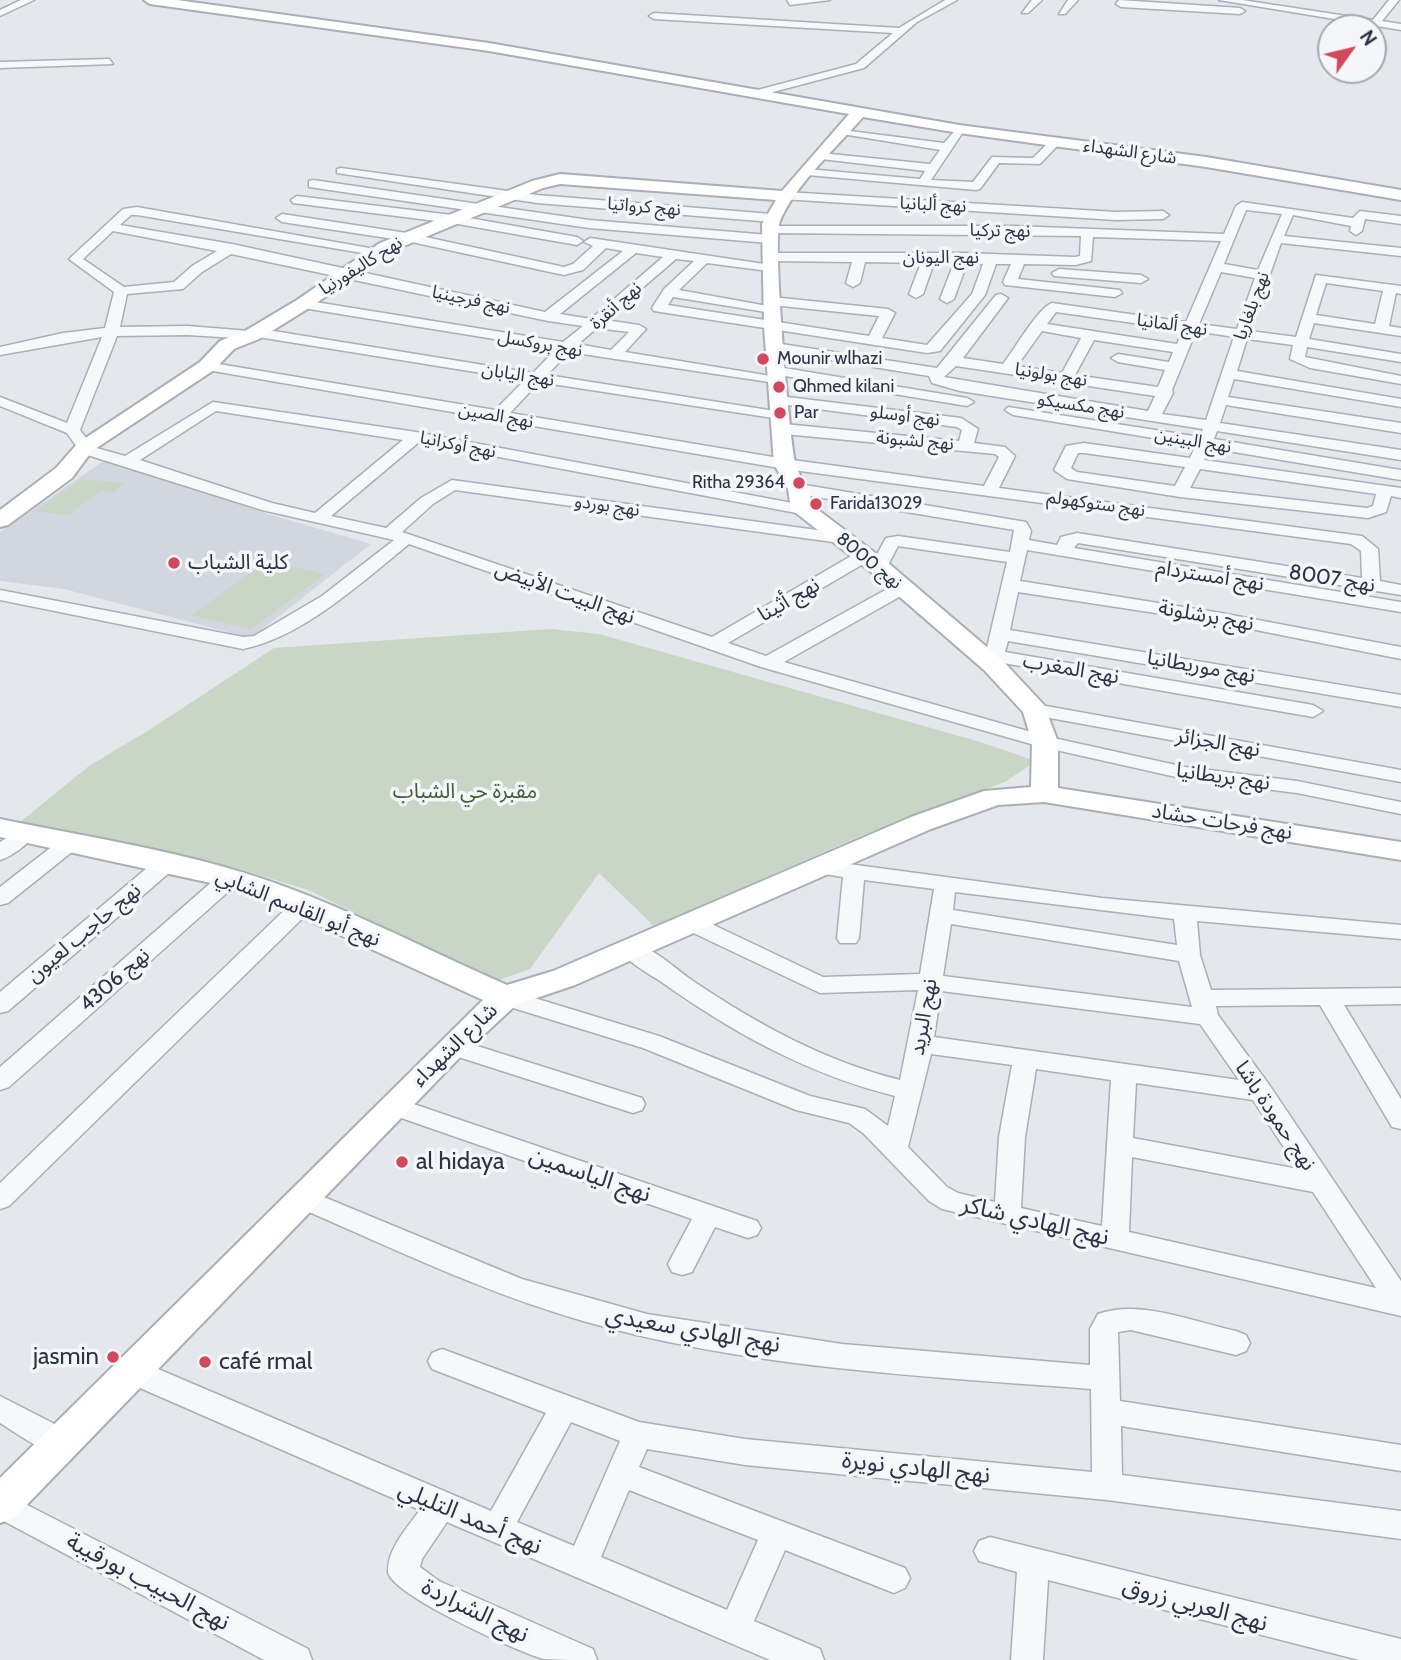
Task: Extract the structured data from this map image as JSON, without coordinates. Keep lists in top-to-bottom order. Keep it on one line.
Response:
{"streets":{"street":["شارع الشهداء","نهج ألبانيا","نهج كرواتيا","نهج تركيا","نهج اليونان","نهح كاليفورنيا","نهج فرجينيا","نهج أنقرة","نهج بلغاريا","نهج ألمانيا","نهج بروكسل","نهج اليابان","نهج بولونيا","نهج مكسيكو","نهج الصين","نهج أوسلو","نهج لشبونة","نهج البينين","نهج أوكرانيا","نهج ستوكهولم","نهج بوردو","نهج 8000","نهج أمستردام","نهج 8007","نهج البيت الأبيض","نهج أثينا","نهج برشلونة","نهج موريطانيا","نهج المغرب","نهج الجزائر","نهج بريطانيا","نهج فرحات حشاد","نهج أبو القاسم الشابي","نهج حاجب لعيون","نهج 4306","نهج البريد","نهج حمودة باشا","نهج الياسمين","نهج الهادي شاكر","نهج الهادي سعيدي","نهج الهادي نويرة","نهج أحمد التليلي","نهج الحبيب بورقيبة","نهج العربي زروق","نهج الشراردة"]},"crossings":[["شارع الشهداء","نهج 8000"],["شارع الشهداء","نهج فرحات حشاد"],["شارع الشهداء","نهج أبو القاسم الشابي"],["شارع الشهداء","نهج الياسمين"],["شارع الشهداء","نهج الهادي شاكر"],["شارع الشهداء","نهج الهادي سعيدي"],["شارع الشهداء","نهج أحمد التليلي"],["شارع الشهداء","نهج الحبيب بورقيبة"],["نهج ألبانيا","نهح كاليفورنيا"],["نهج كرواتيا","نهج تركيا"],["نهج كرواتيا","نهج اليونان"],["نهج كرواتيا","نهح كاليفورنيا"],["نهج كرواتيا","نهج 8000"],["نهج تركيا","نهج اليونان"],["نهج تركيا","نهج 8000"],["نهج اليونان","نهج 8000"],["نهح كاليفورنيا","نهج فرجينيا"],["نهح كاليفورنيا","نهج بروكسل"],["نهح كاليفورنيا","نهج اليابان"],["نهح كاليفورنيا","نهج الصين"],["نهح كاليفورنيا","نهج البيت الأبيض"],["نهج فرجينيا","نهج أنقرة"],["نهج أنقرة","نهج بروكسل"],["نهج أنقرة","نهج اليابان"],["نهج أنقرة","نهج الصين"],["نهج بلغاريا","نهج ألمانيا"],["نهج بلغاريا","نهج مكسيكو"],["نهج بلغاريا","نهج البينين"],["نهج ألمانيا","نهج بولونيا"],["نهج بروكسل","نهج اليابان"],["نهج بروكسل","نهج أوسلو"],["نهج بروكسل","نهج لشبونة"],["نهج بروكسل","نهج البينين"],["نهج بروكسل","نهج 8000"],["نهج اليابان","نهج أوسلو"],["نهج اليابان","نهج لشبونة"],["نهج اليابان","نهج البينين"],["نهج اليابان","نهج 8000"],["نهج مكسيكو","نهج 8000"],["نهج الصين","نهج ستوكهولم"],["نهج الصين","نهج 8000"],["نهج أوسلو","نهج لشبونة"],["نهج أوسلو","نهج البينين"],["نهج أوسلو","نهج 8000"],["نهج لشبونة","نهج البينين"],["نهج لشبونة","نهج ستوكهولم"],["نهج لشبونة","نهج 8000"],["نهج البينين","نهج 8000"],["نهج أوكرانيا","نهج 8000"],["نهج أوكرانيا","نهج أمستردام"],["نهج أوكرانيا","نهج البيت الأبيض"],["نهج ستوكهولم","نهج 8000"],["نهج ستوكهولم","نهج 8007"],["نهج بوردو","نهج 8000"],["نهج بوردو","نهج البيت الأبيض"],["نهج 8000","نهج أمستردام"],["نهج 8000","نهج البيت الأبيض"],["نهج 8000","نهج أثينا"],["نهج 8000","نهج المغرب"],["نهج 8000","نهج الجزائر"],["نهج 8000","نهج بريطانيا"],["نهج 8000","نهج فرحات حشاد"],["نهج أمستردام","نهج 8007"],["نهج أمستردام","نهج أثينا"],["نهج البيت الأبيض","نهج أثينا"],["نهج البيت الأبيض","نهج بريطانيا"],["نهج أبو القاسم الشابي","نهج حاجب لعيون"],["نهج أبو القاسم الشابي","نهج 4306"],["نهج أبو القاسم الشابي","نهج الهادي شاكر"],["نهج البريد","نهج الهادي شاكر"],["نهج حمودة باشا","نهج الهادي شاكر"],["نهج أحمد التليلي","نهج الشراردة"]],"parks":["مقبرة حي الشباب"],"places":["Mounir wlhazi","Qhmed kilani","Par","Ritha 29364","Farida13029","كلية الشباب","al hidaya","jasmin","café rmal"],"north":"top right"}
